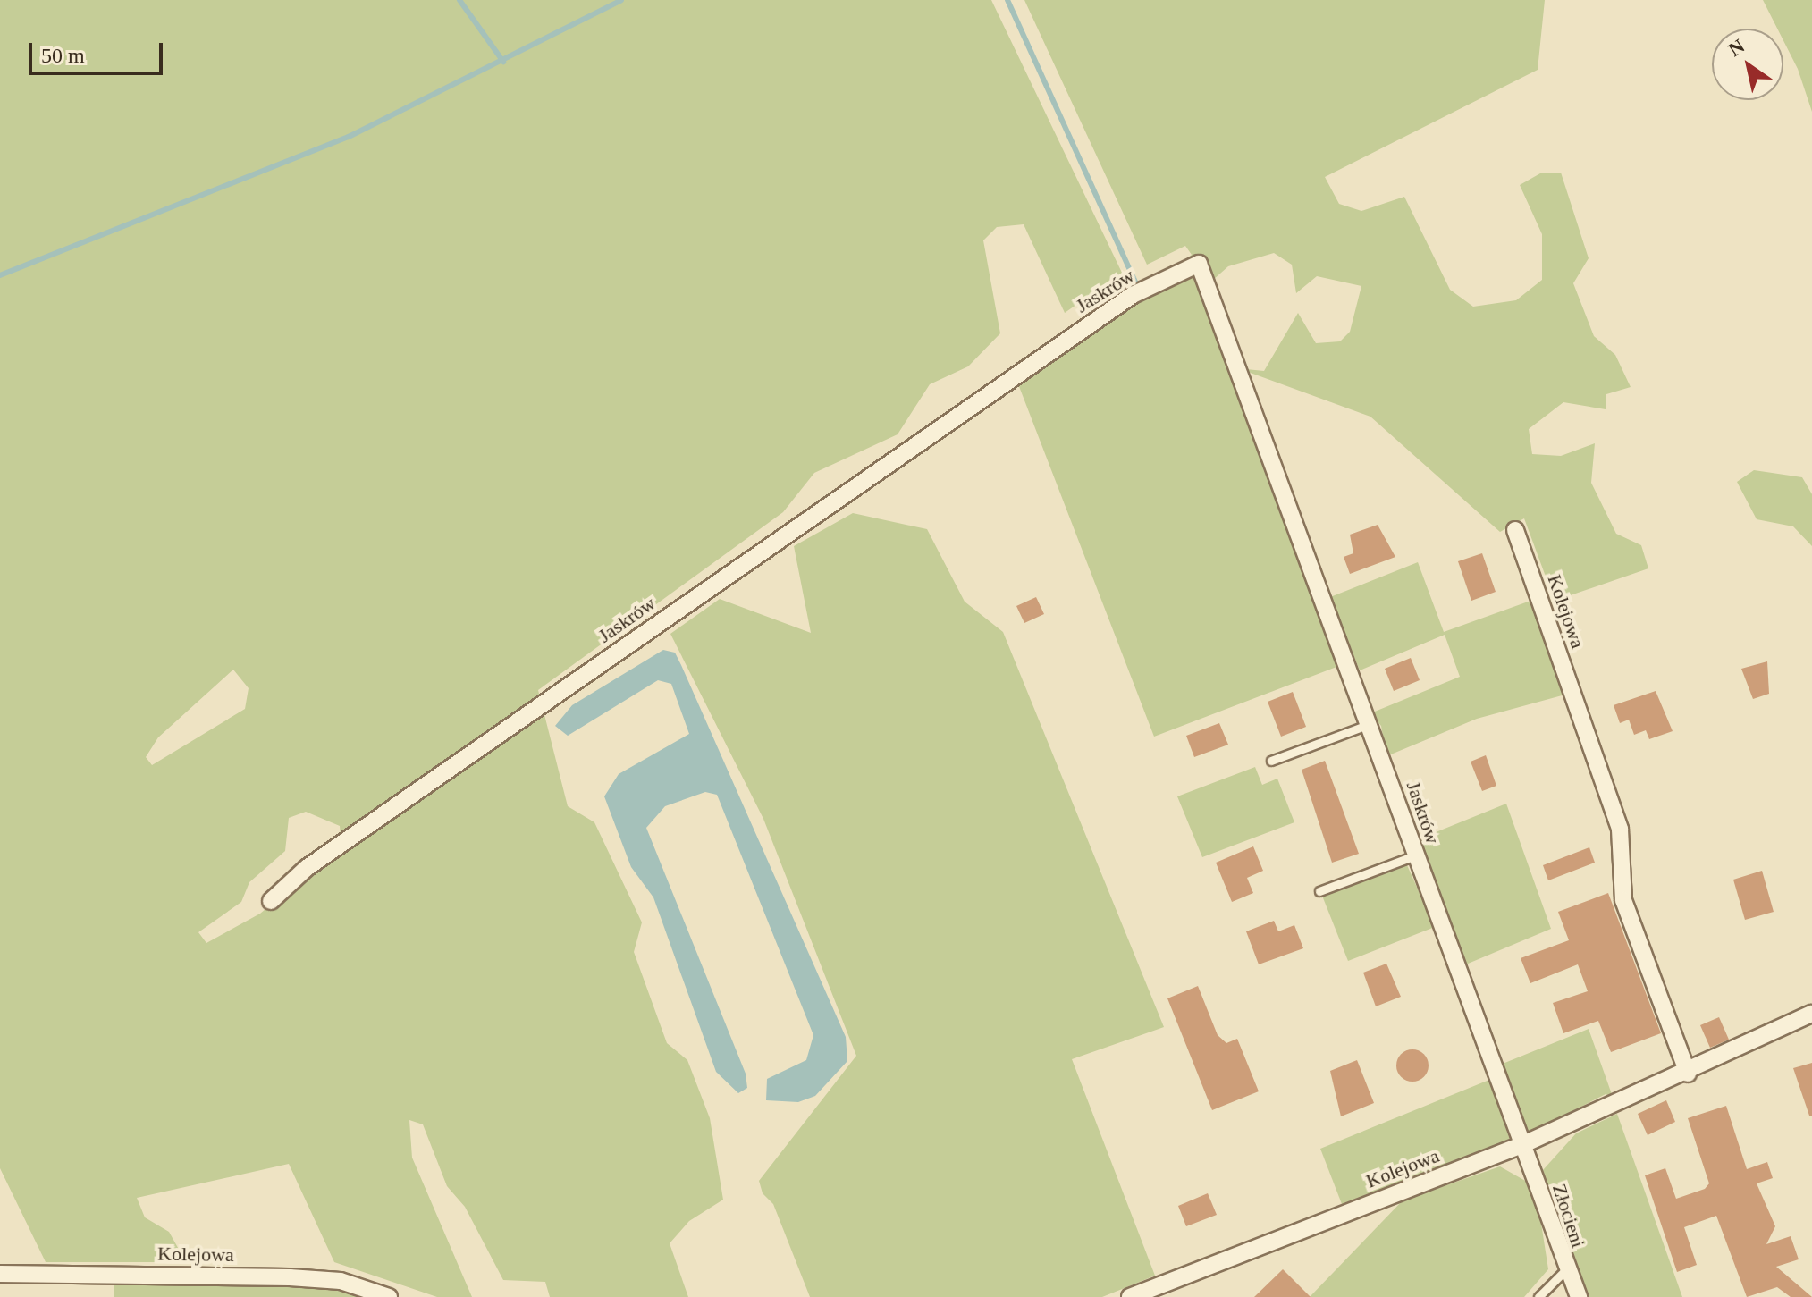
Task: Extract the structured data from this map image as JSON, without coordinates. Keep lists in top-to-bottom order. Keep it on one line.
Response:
{"streets":{"street":["Jaskrów","Kolejowa","Złocieni"]},"crossings":[["Jaskrów","Kolejowa"],["Jaskrów","Złocieni"],["Kolejowa","Złocieni"]],"scale_bar":"50 m","north":"top left"}
